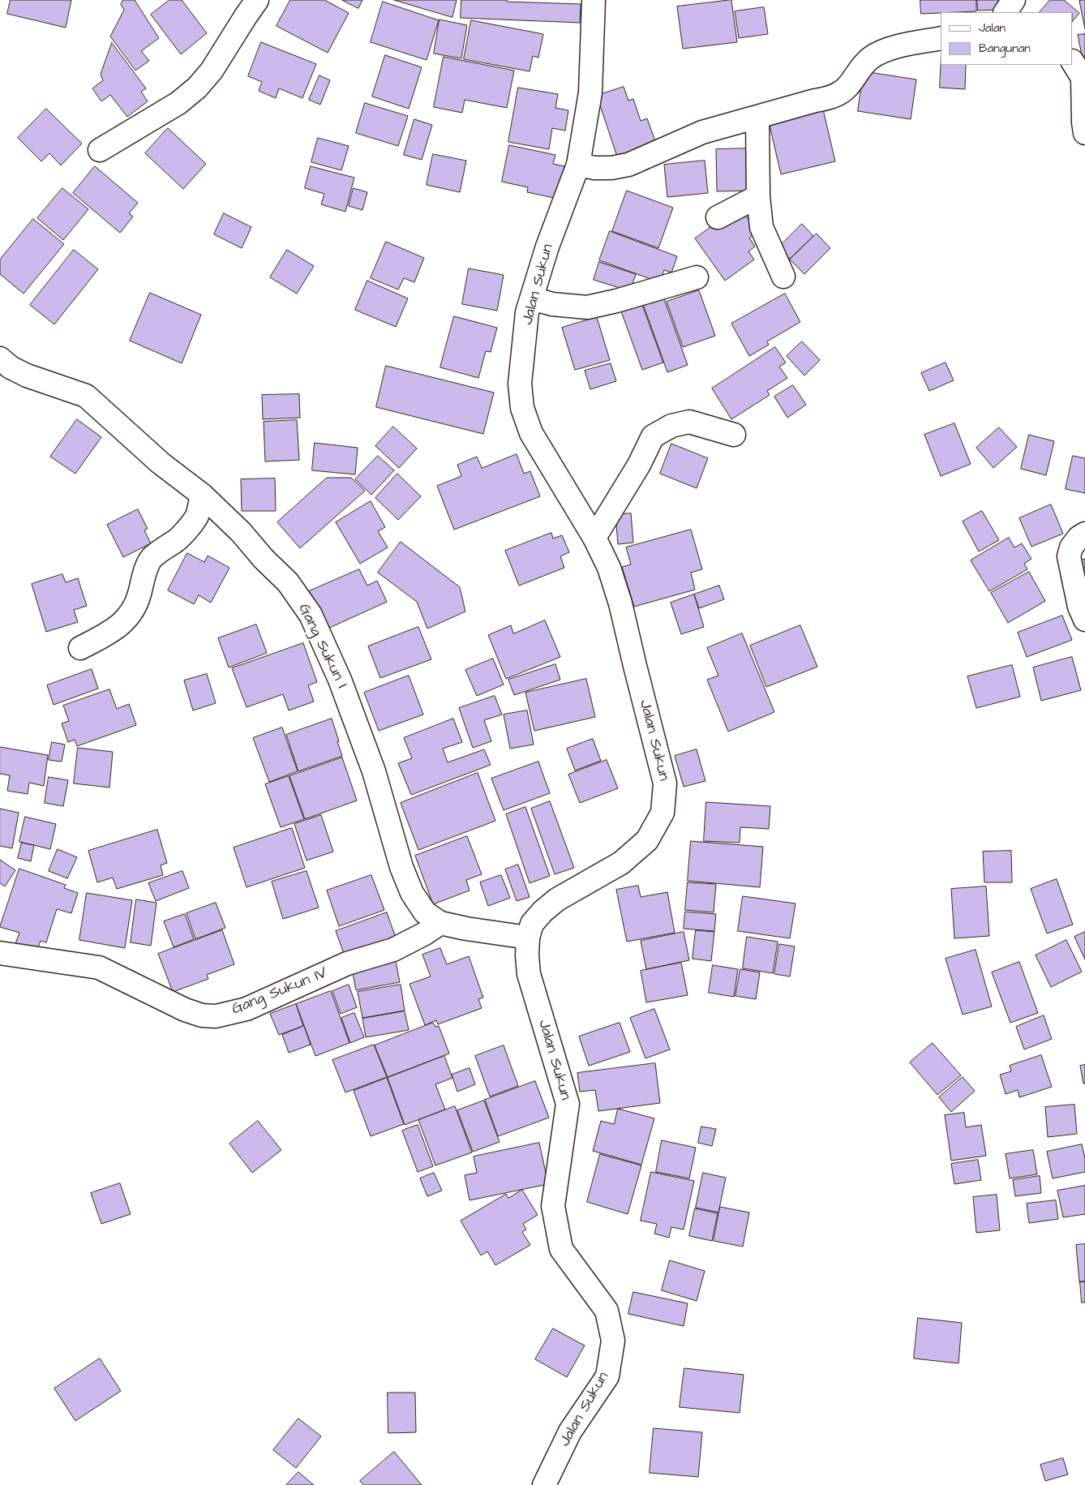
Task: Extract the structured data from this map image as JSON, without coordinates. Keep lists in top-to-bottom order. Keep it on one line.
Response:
{"streets":{"street":["Jalan Sukun","Gang Sukun I","Gang Sukun IV"]},"crossings":[["Jalan Sukun","Gang Sukun I"],["Gang Sukun I","Gang Sukun IV"]],"legend":["Jalan","Bangunan"]}
